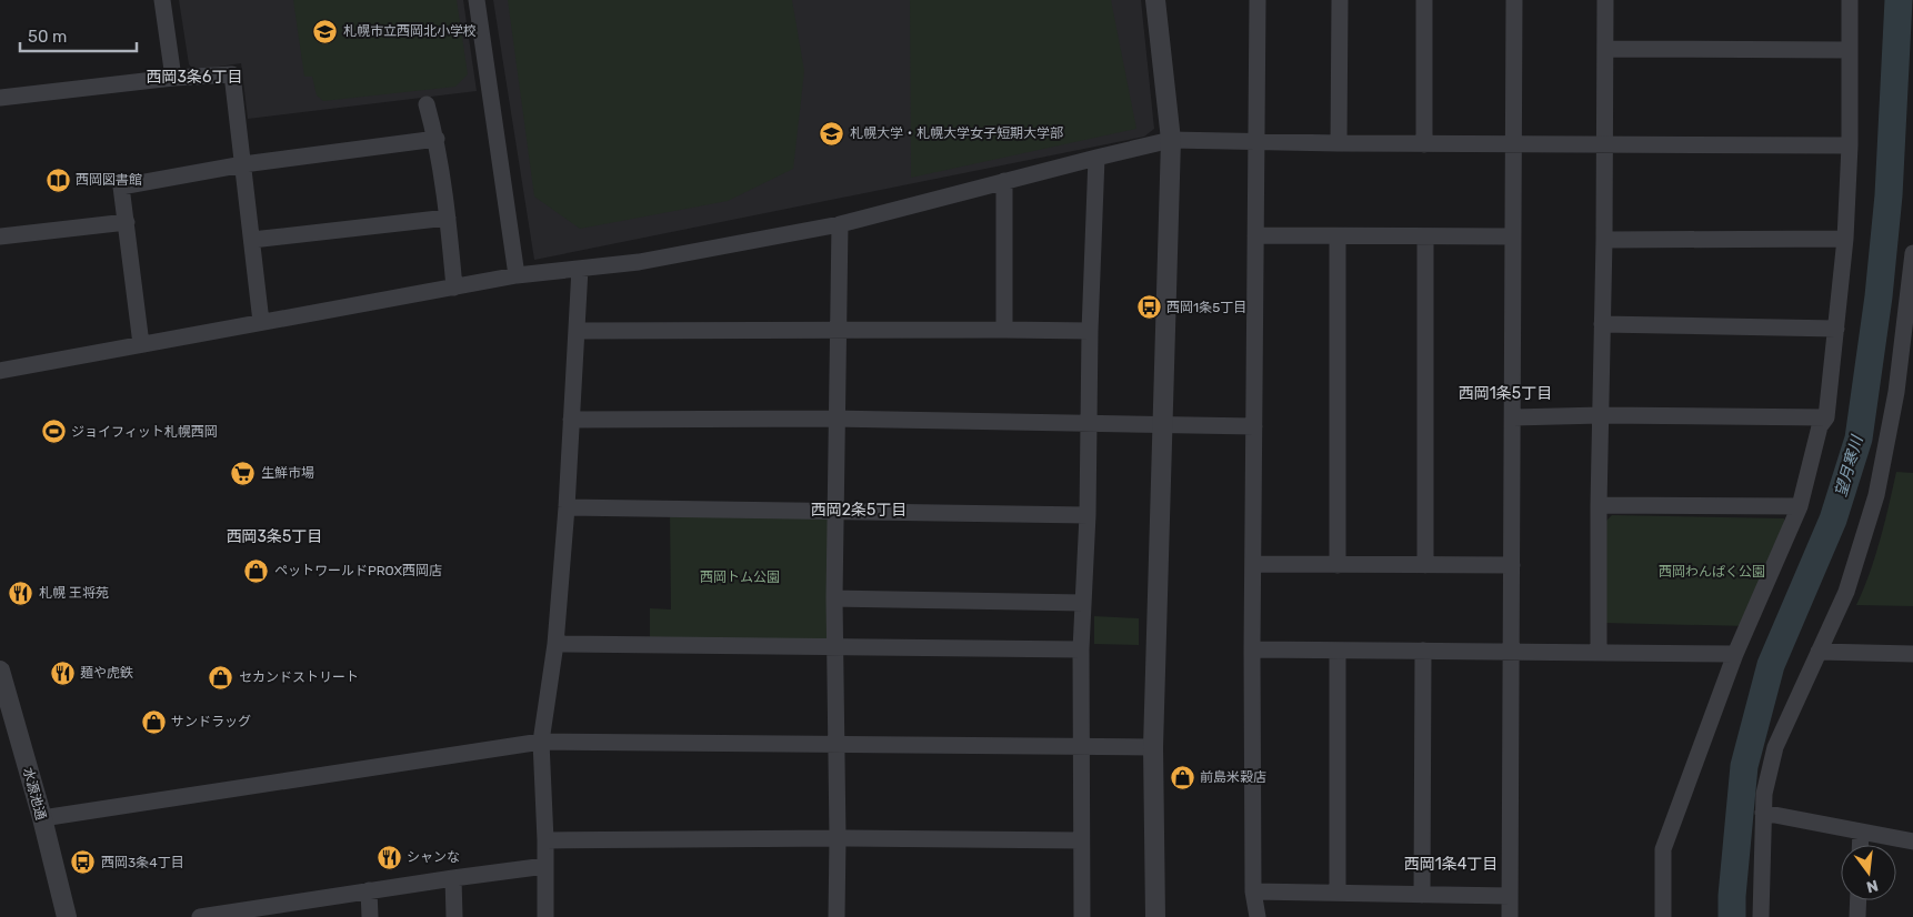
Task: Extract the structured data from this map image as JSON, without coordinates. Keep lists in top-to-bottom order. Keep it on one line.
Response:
{"streets":{"street":["水源池通"]},"districts":["西岡3条6丁目","西岡1条5丁目","西岡2条5丁目","西岡3条5丁目","西岡1条4丁目"],"water":["望月寒川"],"parks":["西岡わんぱく公園","西岡トム公園"],"places":{"school or university":["札幌市立西岡北小学校","札幌大学・札幌大学女子短期大学部"],"library":["西岡図書館"],"bus stop":["西岡1条5丁目","西岡3条4丁目"],"sports":["ジョイフィット札幌西岡"],"supermarket":["生鮮市場"],"shop":["ペットワールドPROX西岡店","セカンドストリート","サンドラッグ","前島米穀店"],"restaurant":["札幌 王将苑","麺や虎鉄","シャンな"]},"scale_bar":"50 m","north":"bottom"}
